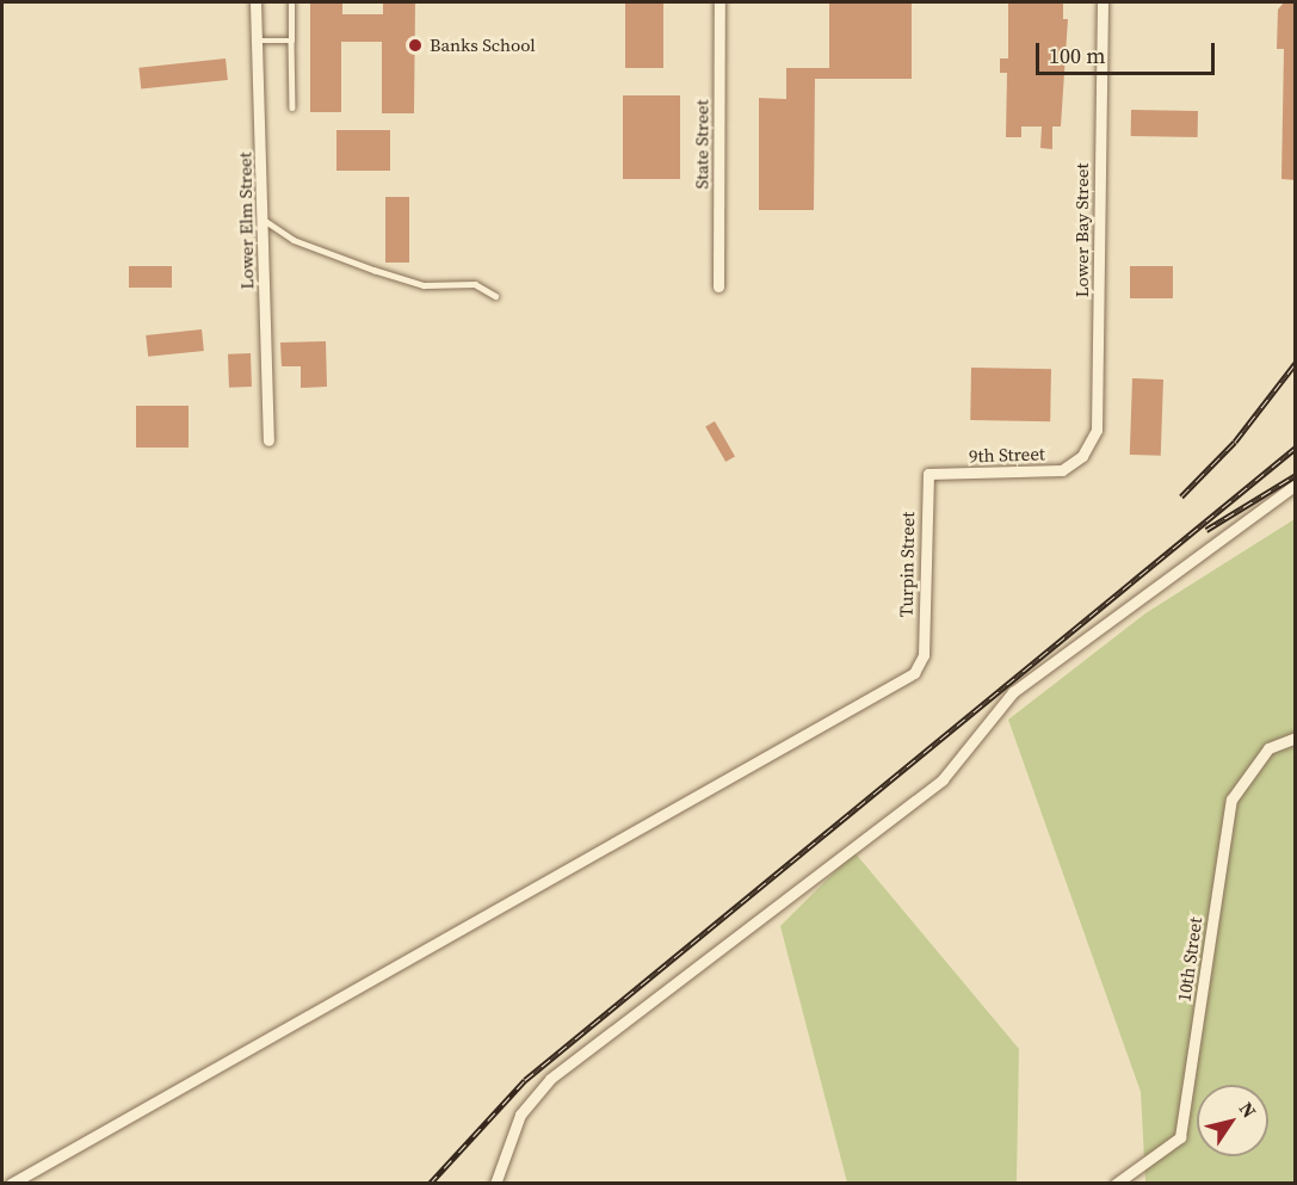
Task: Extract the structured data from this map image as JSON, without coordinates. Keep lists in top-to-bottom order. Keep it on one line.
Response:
{"streets":{"street":["State Street","Lower Elm Street","Lower Bay Street","9th Street","Turpin Street","10th Street"]},"crossings":[["Lower Bay Street","9th Street"],["9th Street","Turpin Street"]],"places":["Banks School"],"scale_bar":"100 m","north":"top right"}
